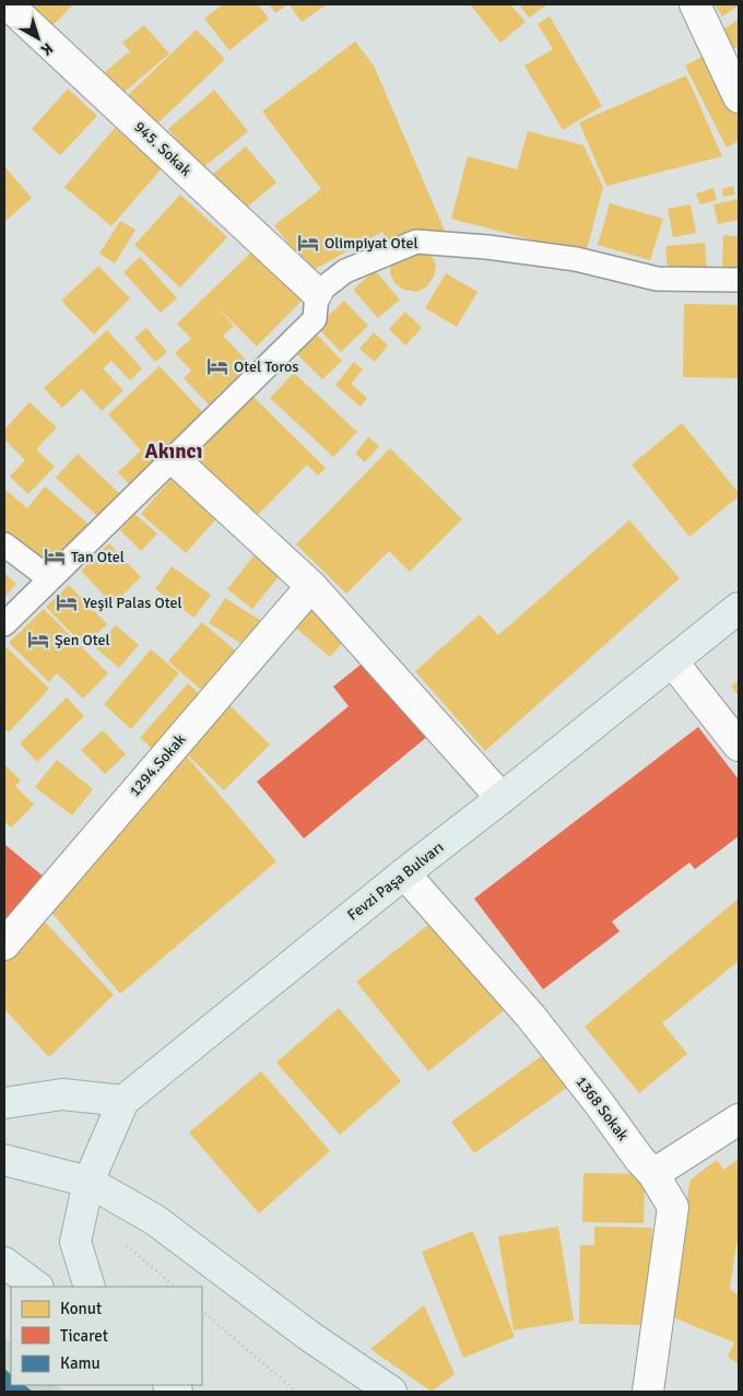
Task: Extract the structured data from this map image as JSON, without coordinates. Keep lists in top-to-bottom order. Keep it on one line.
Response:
{"streets":{"main road":["Fevzi Paşa Bulvarı"],"street":["945. Sokak","1294.Sokak","1368 Sokak"]},"crossings":[["Fevzi Paşa Bulvarı","1368 Sokak"]],"districts":["Akıncı"],"places":{"hotel":["Olimpiyat Otel","Otel Toros","Tan Otel","Yeşil Palas Otel","Şen Otel"]},"legend":["Konut","Ticaret","Kamu"],"north":"bottom right"}
